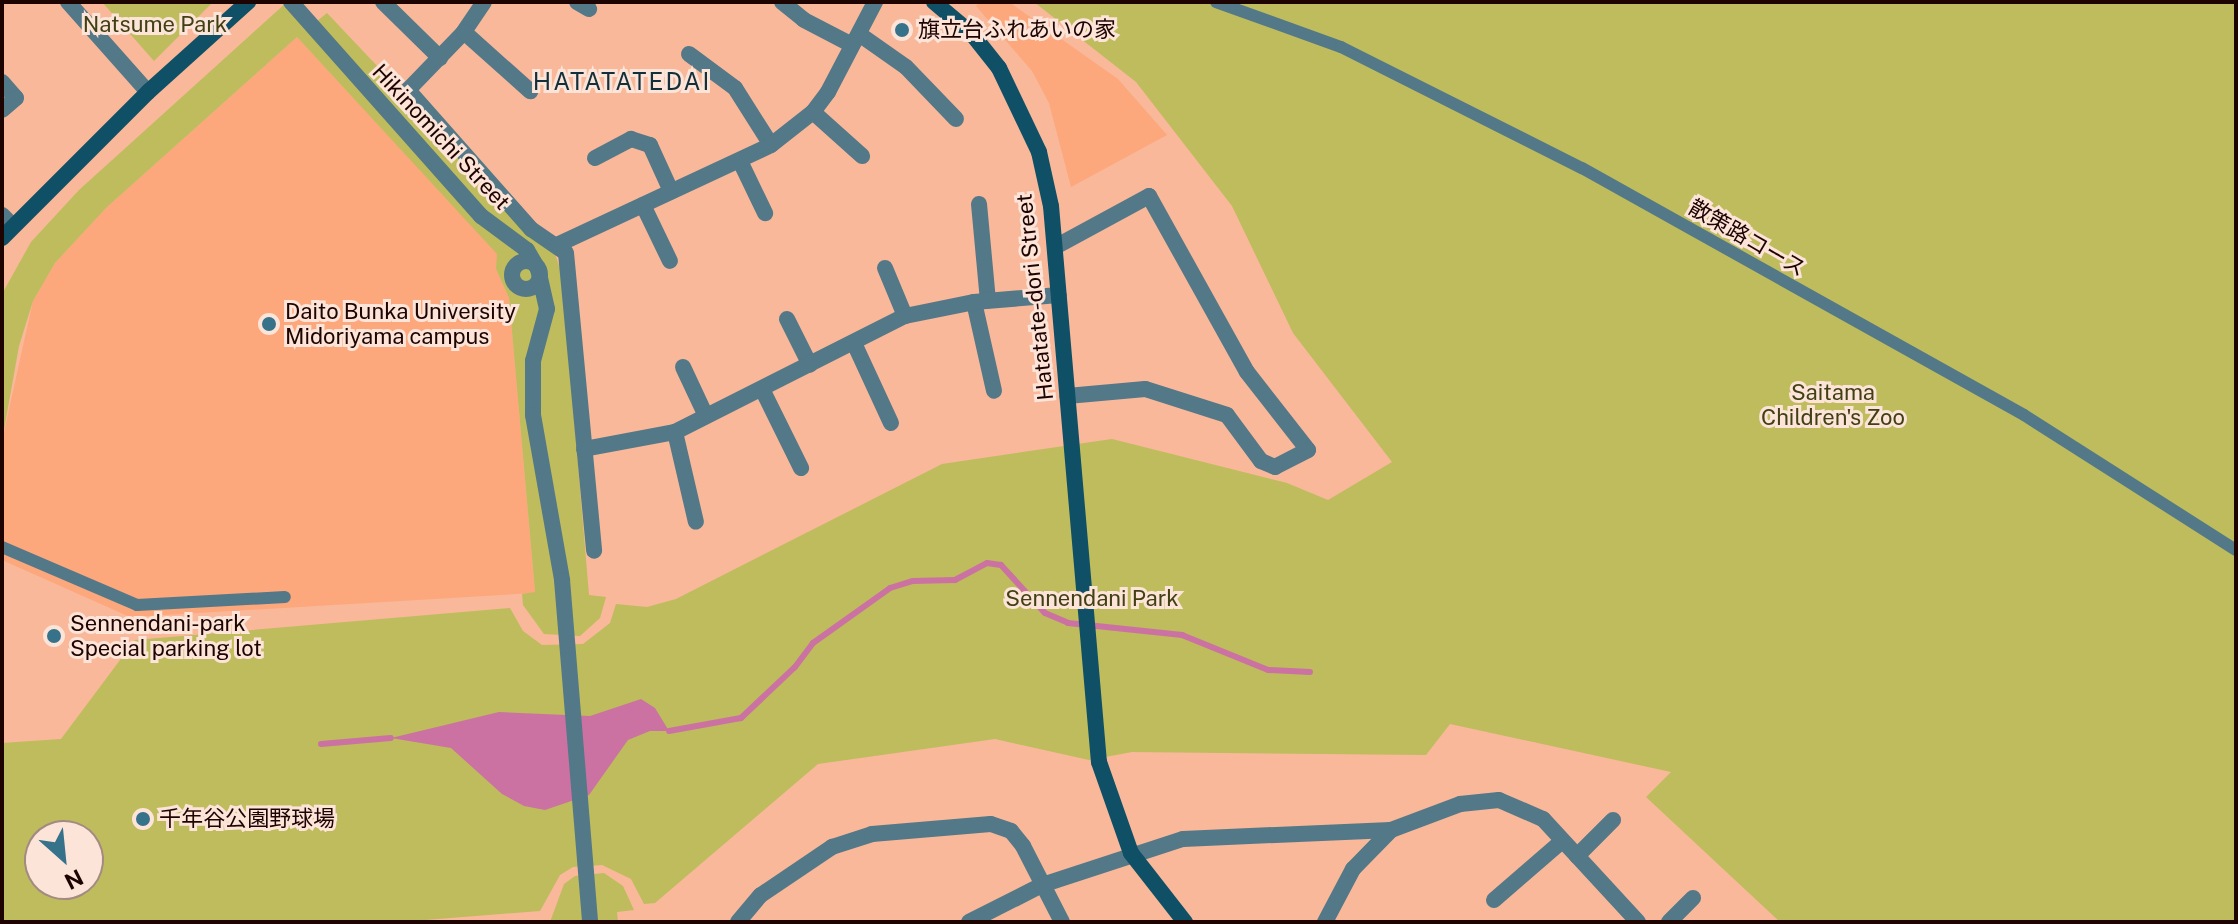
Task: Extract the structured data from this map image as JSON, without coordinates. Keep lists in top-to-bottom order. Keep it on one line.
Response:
{"streets":{"street":["Hikinomichi Street","Hatatate-dori Street"],"lane":["散策路コース"]},"districts":["HATATATEDAI"],"parks":["Natsume Park","Saitama Children's Zoo","Sennendani Park"],"places":["旗立台ふれあいの家","Daito Bunka University Midoriyama campus","Sennendani-park Special parking lot","千年谷公園野球場"],"north":"bottom right"}
